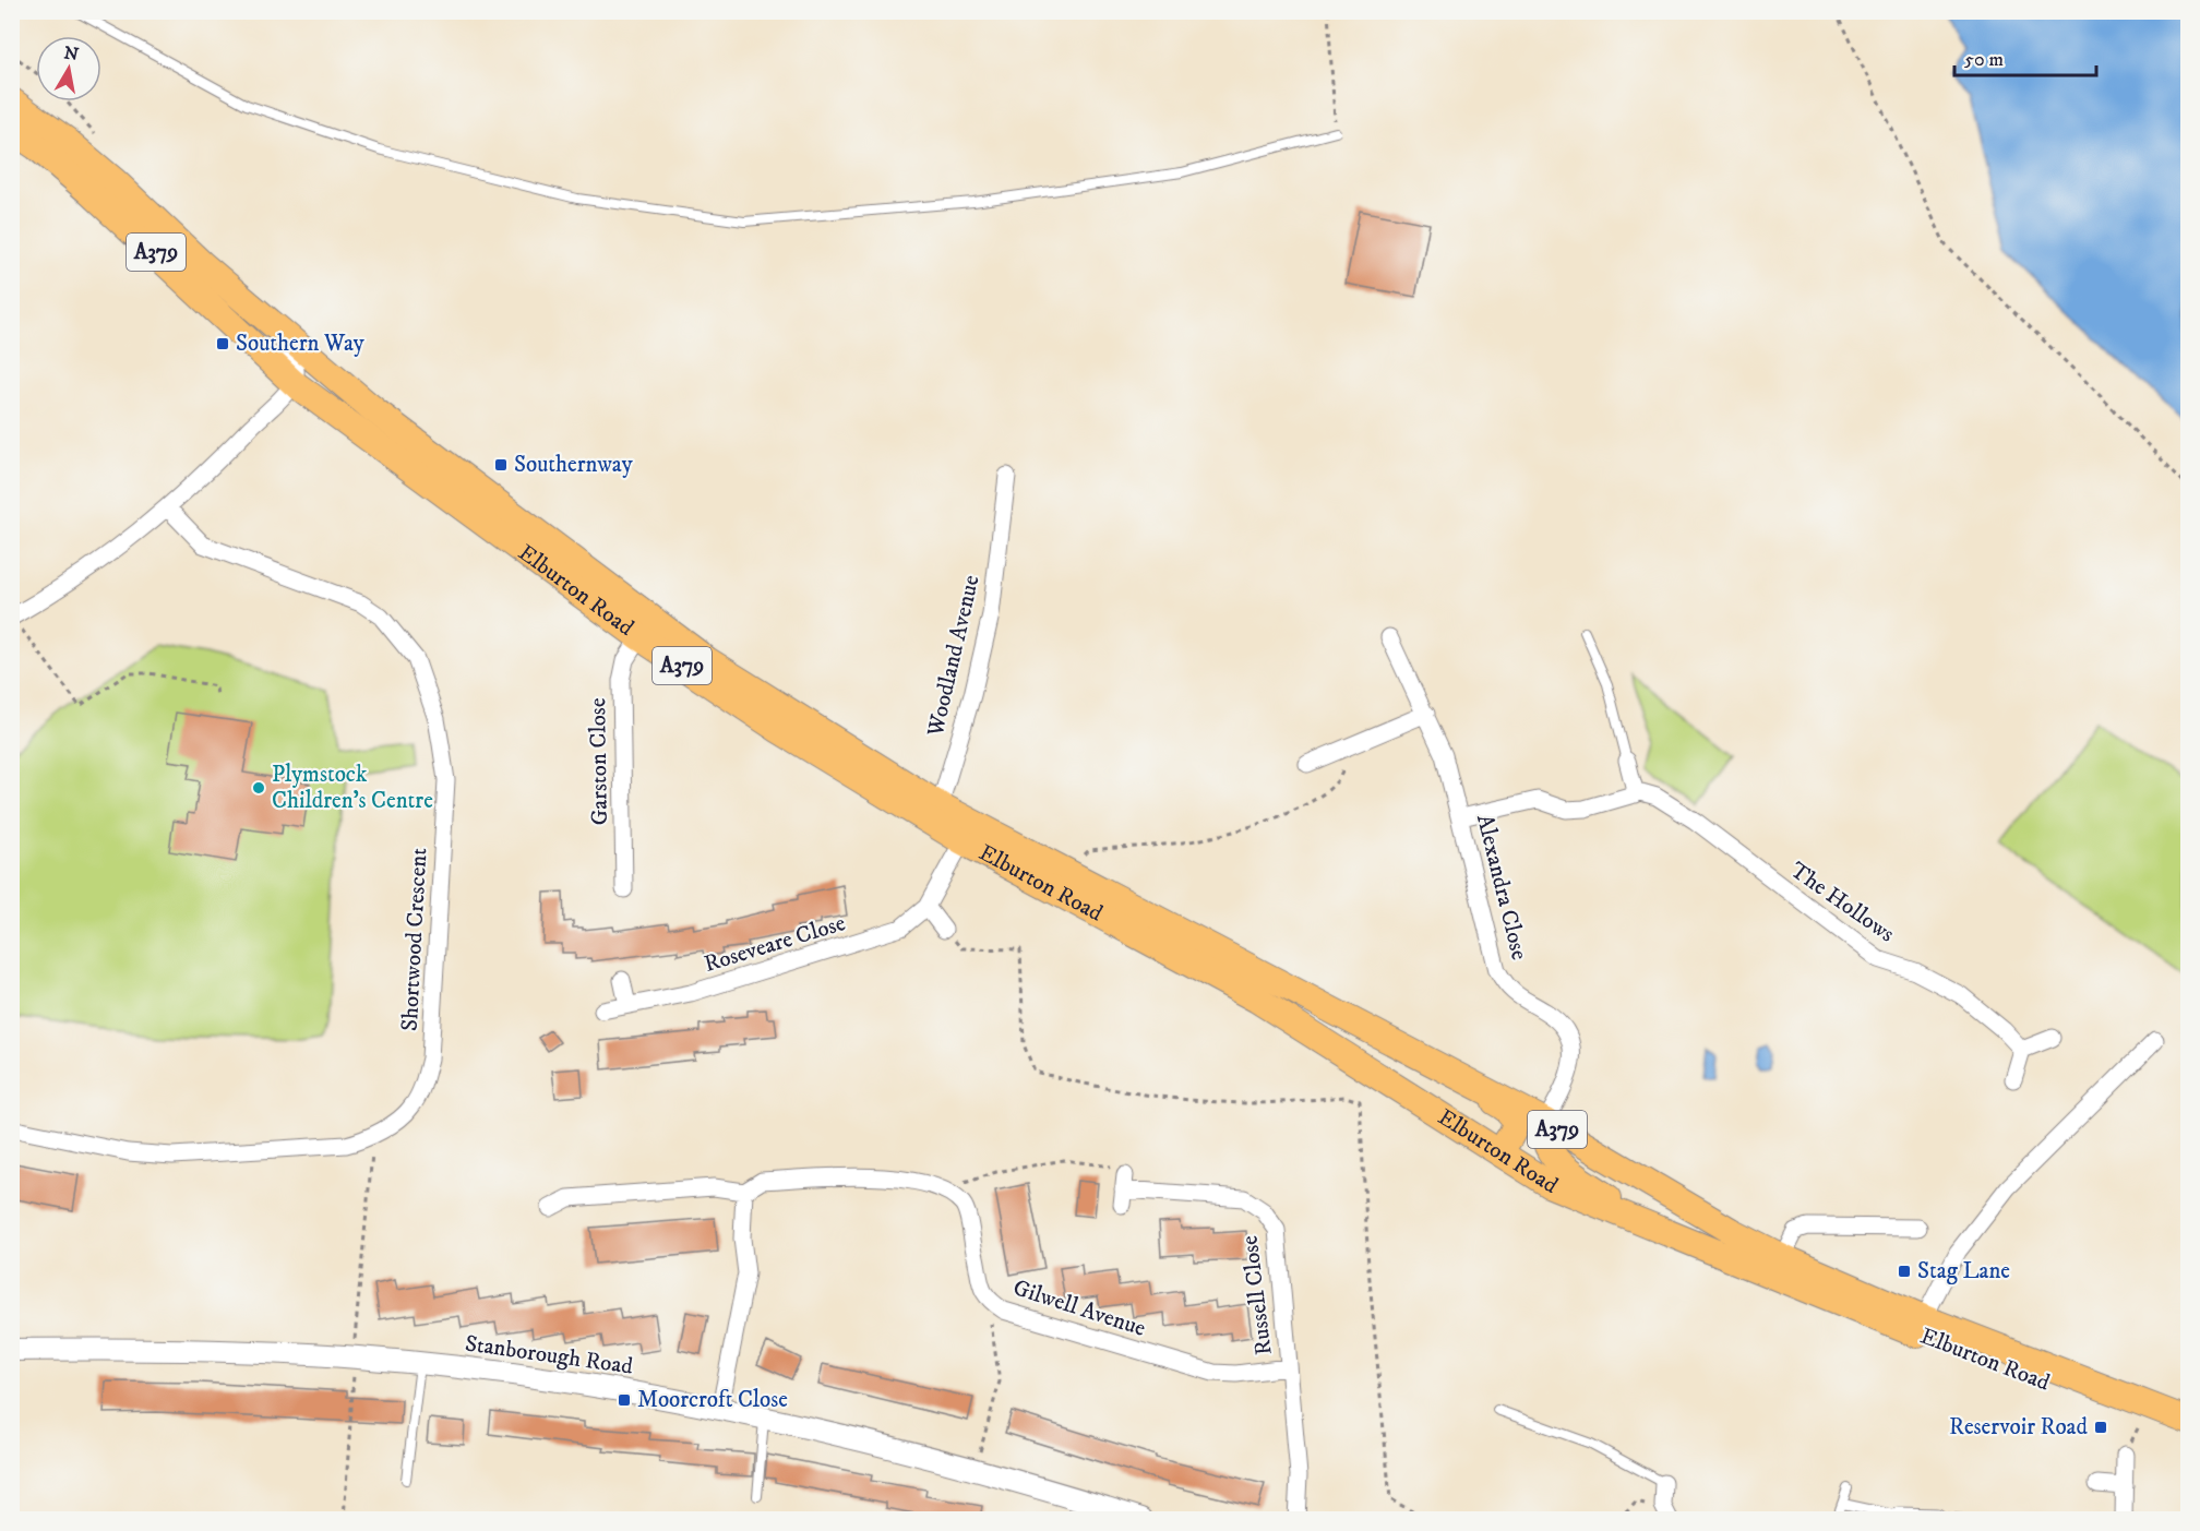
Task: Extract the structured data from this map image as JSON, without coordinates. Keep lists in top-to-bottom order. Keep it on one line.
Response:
{"streets":{"main road":["A379","Elburton Road"],"street":["Woodland Avenue","Garston Close","Alexandra Close","The Hollows","Shortwood Crescent","Roseveare Close","Russell Close","Gilwell Avenue","Stanborough Road"]},"crossings":[["A379","Elburton Road"],["A379","Alexandra Close"],["Elburton Road","Woodland Avenue"],["Elburton Road","Garston Close"],["Elburton Road","Alexandra Close"],["Elburton Road","Roseveare Close"],["Alexandra Close","The Hollows"],["Russell Close","Gilwell Avenue"]],"places":{"transit":["Southern Way","Southernway","Stag Lane","Moorcroft Close","Reservoir Road"],"other":["Plymstock Children's Centre"]},"scale_bar":"50 m","north":"top"}
